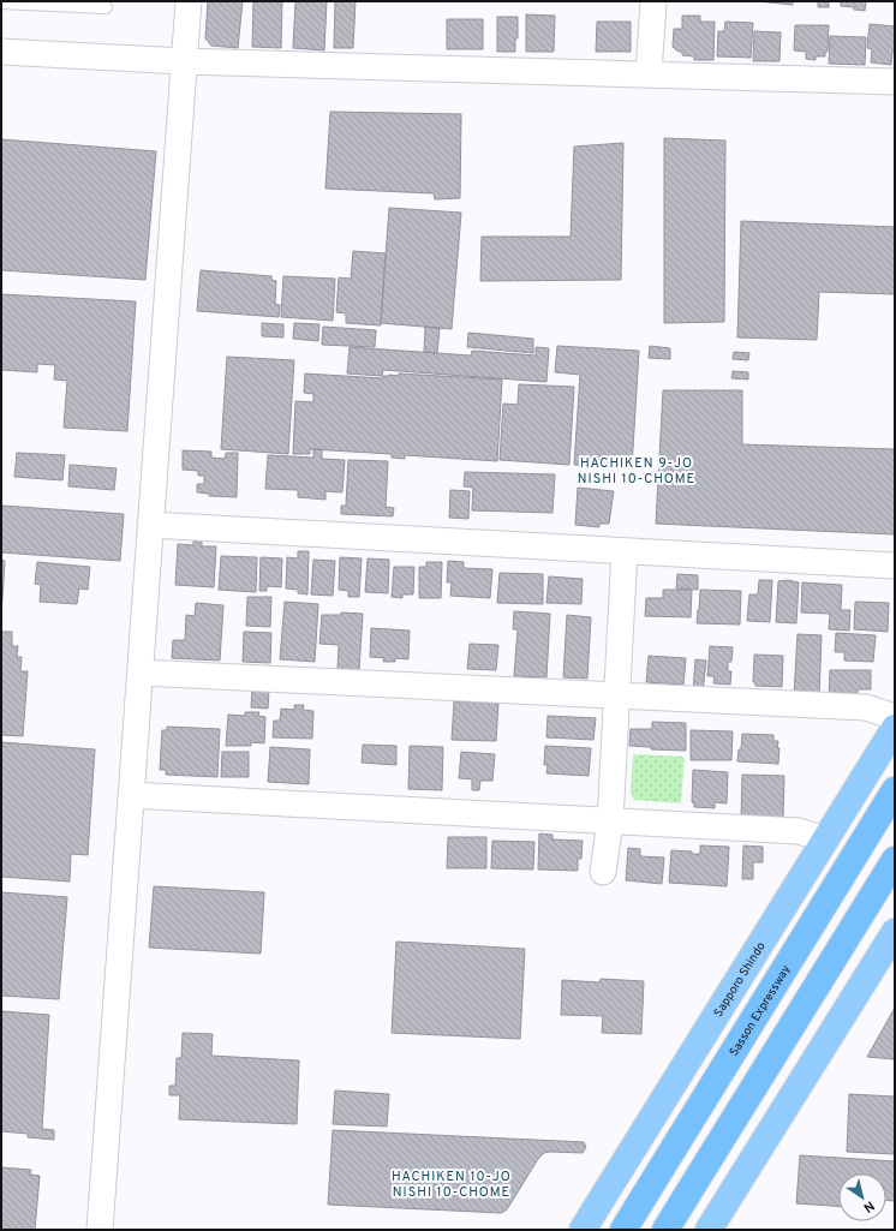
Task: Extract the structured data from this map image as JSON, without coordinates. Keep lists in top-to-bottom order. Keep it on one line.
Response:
{"streets":{"highway":["Sapporo Shindo","Sasson Expressway"]},"districts":["HACHIKEN 9-JO NISHI 10-CHOME","HACHIKEN 10-JO NISHI 10-CHOME"],"north":"bottom right"}
